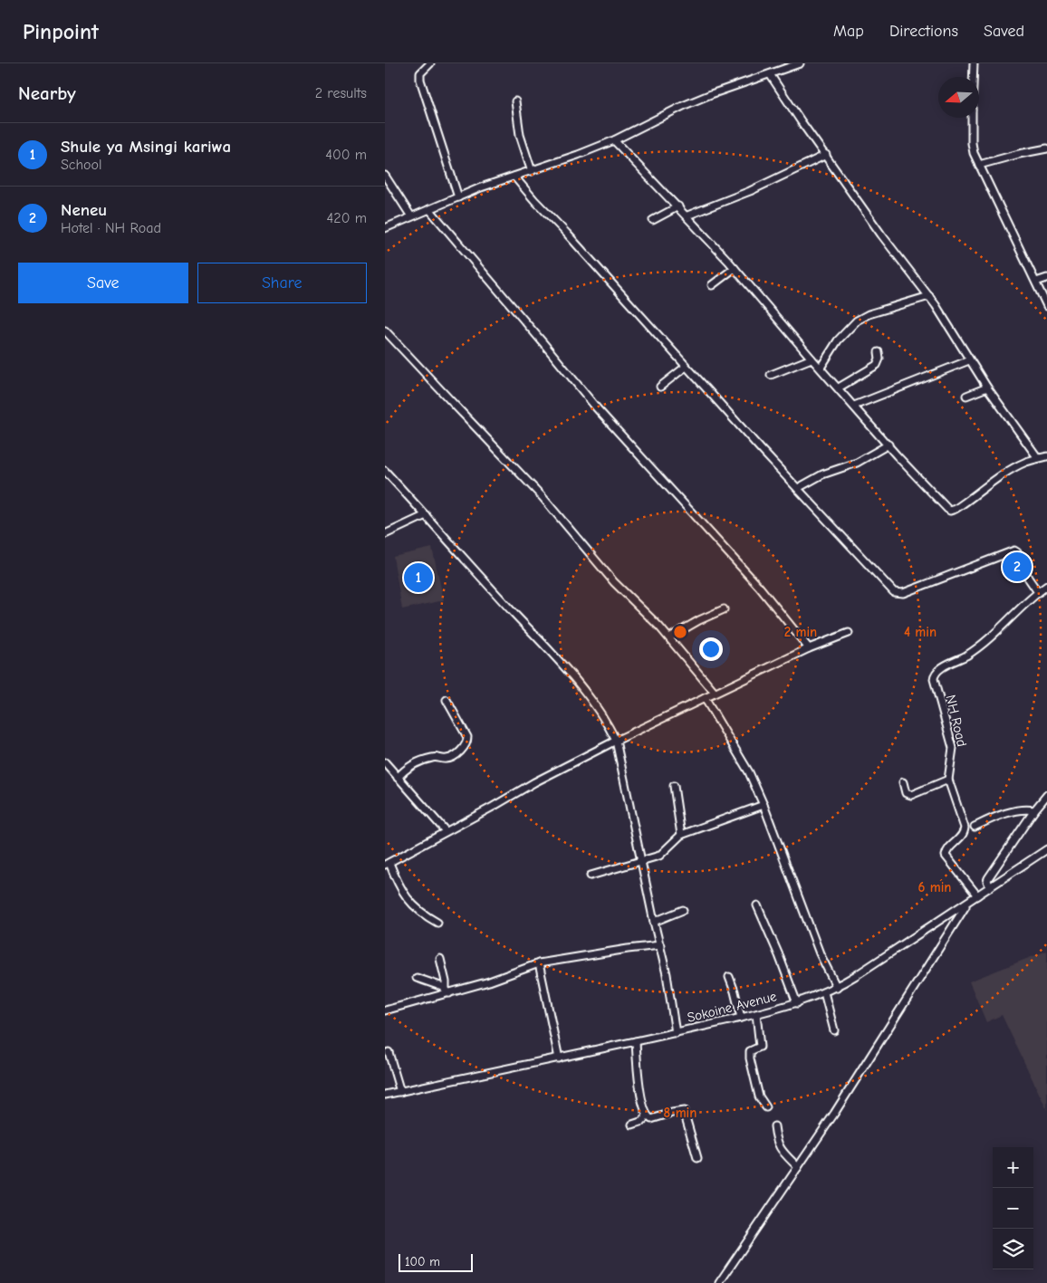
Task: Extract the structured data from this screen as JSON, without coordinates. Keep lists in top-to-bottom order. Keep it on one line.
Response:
{"streets":{"street":["NH Road","Sokoine Avenue"]},"crossings":[["NH Road","Sokoine Avenue"]],"scale_bar":"100 m","north":"left","page":{"header":"Pinpoint","nav":["Map","Directions","Saved"],"heading":["Nearby","2 results"],"list":[{"mark":"1","name":"Shule ya Msingi kariwa","note":"School","value":"400 m"},{"mark":"2","name":"Neneu","note":"Hotel · NH Road","value":"420 m"}],"buttons":["Save","Share"],"pins":["2","1"],"map_buttons":["+","−"],"scale":"100 m"},"rings":["2 min","4 min","6 min","8 min"]}
